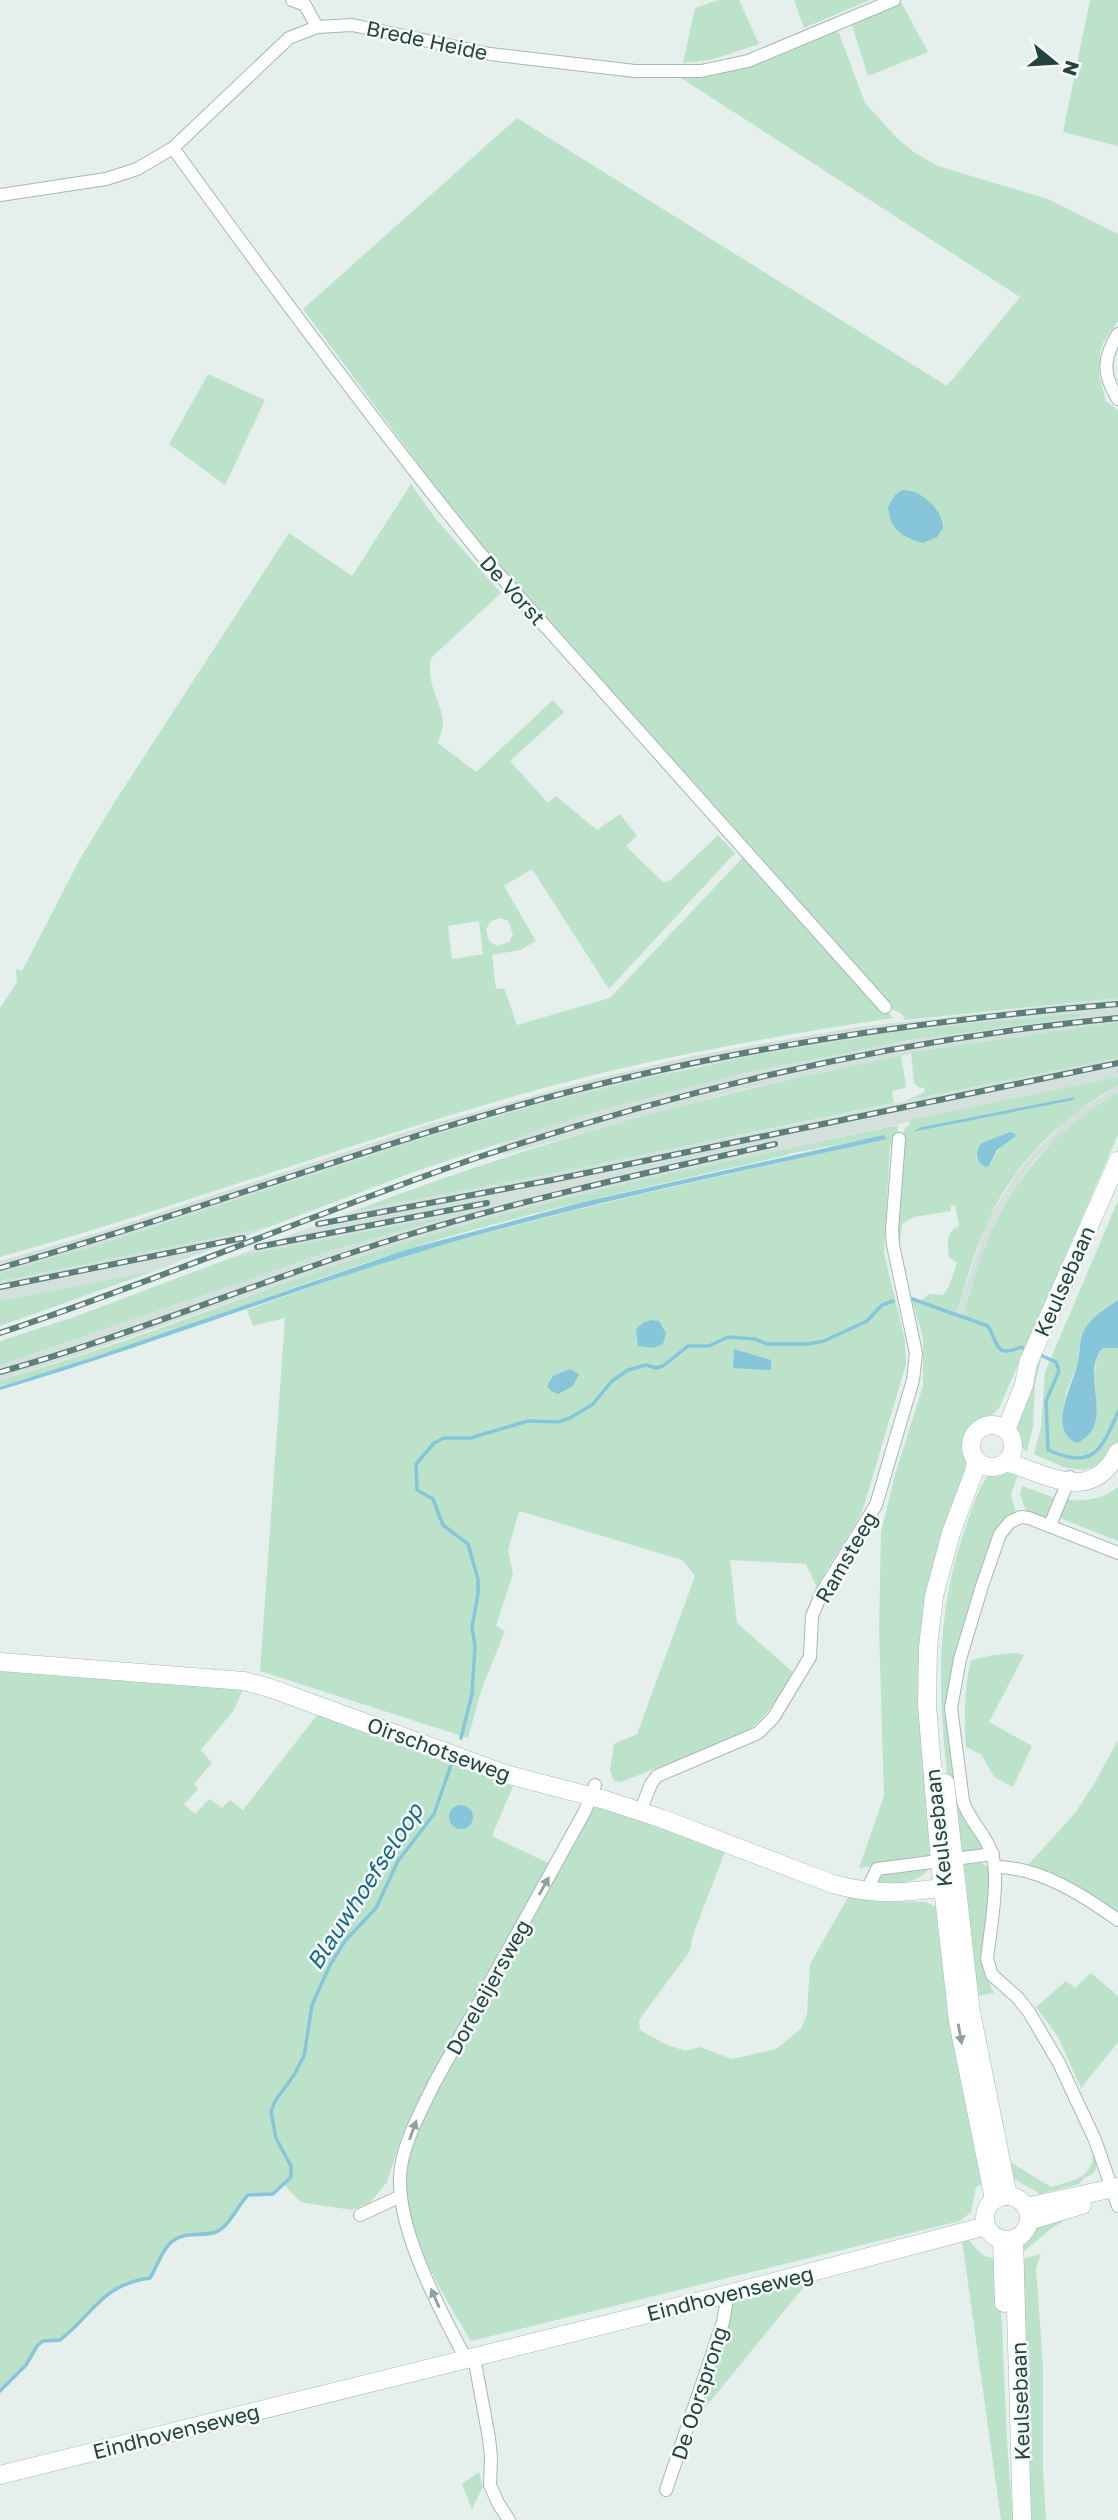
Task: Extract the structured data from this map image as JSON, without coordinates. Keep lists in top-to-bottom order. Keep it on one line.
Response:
{"streets":{"street":["Brede Heide","De Vorst","Keulsebaan","Ramsteeg","Oirschotseweg","Doreleijersweg","Eindhovenseweg","De Oorsprong"]},"crossings":[["Brede Heide","De Vorst"],["Keulsebaan","Oirschotseweg"],["Keulsebaan","Eindhovenseweg"],["Ramsteeg","Oirschotseweg"],["Oirschotseweg","Doreleijersweg"],["Doreleijersweg","Eindhovenseweg"],["Eindhovenseweg","De Oorsprong"]],"one_way":["Doreleijersweg"],"water":["Blauwhoefseloop"],"north":"right"}
